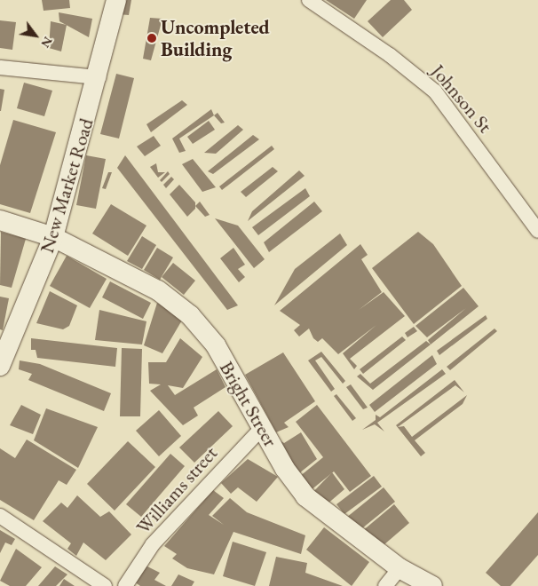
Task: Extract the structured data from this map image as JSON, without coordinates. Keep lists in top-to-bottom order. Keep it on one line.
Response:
{"streets":{"main road":["New Market Road","Bright Streer"],"street":["Johnson St","Williams street"]},"crossings":[["New Market Road","Bright Streer"],["Bright Streer","Williams street"]],"places":["Uncompleted Building"],"north":"bottom right"}
